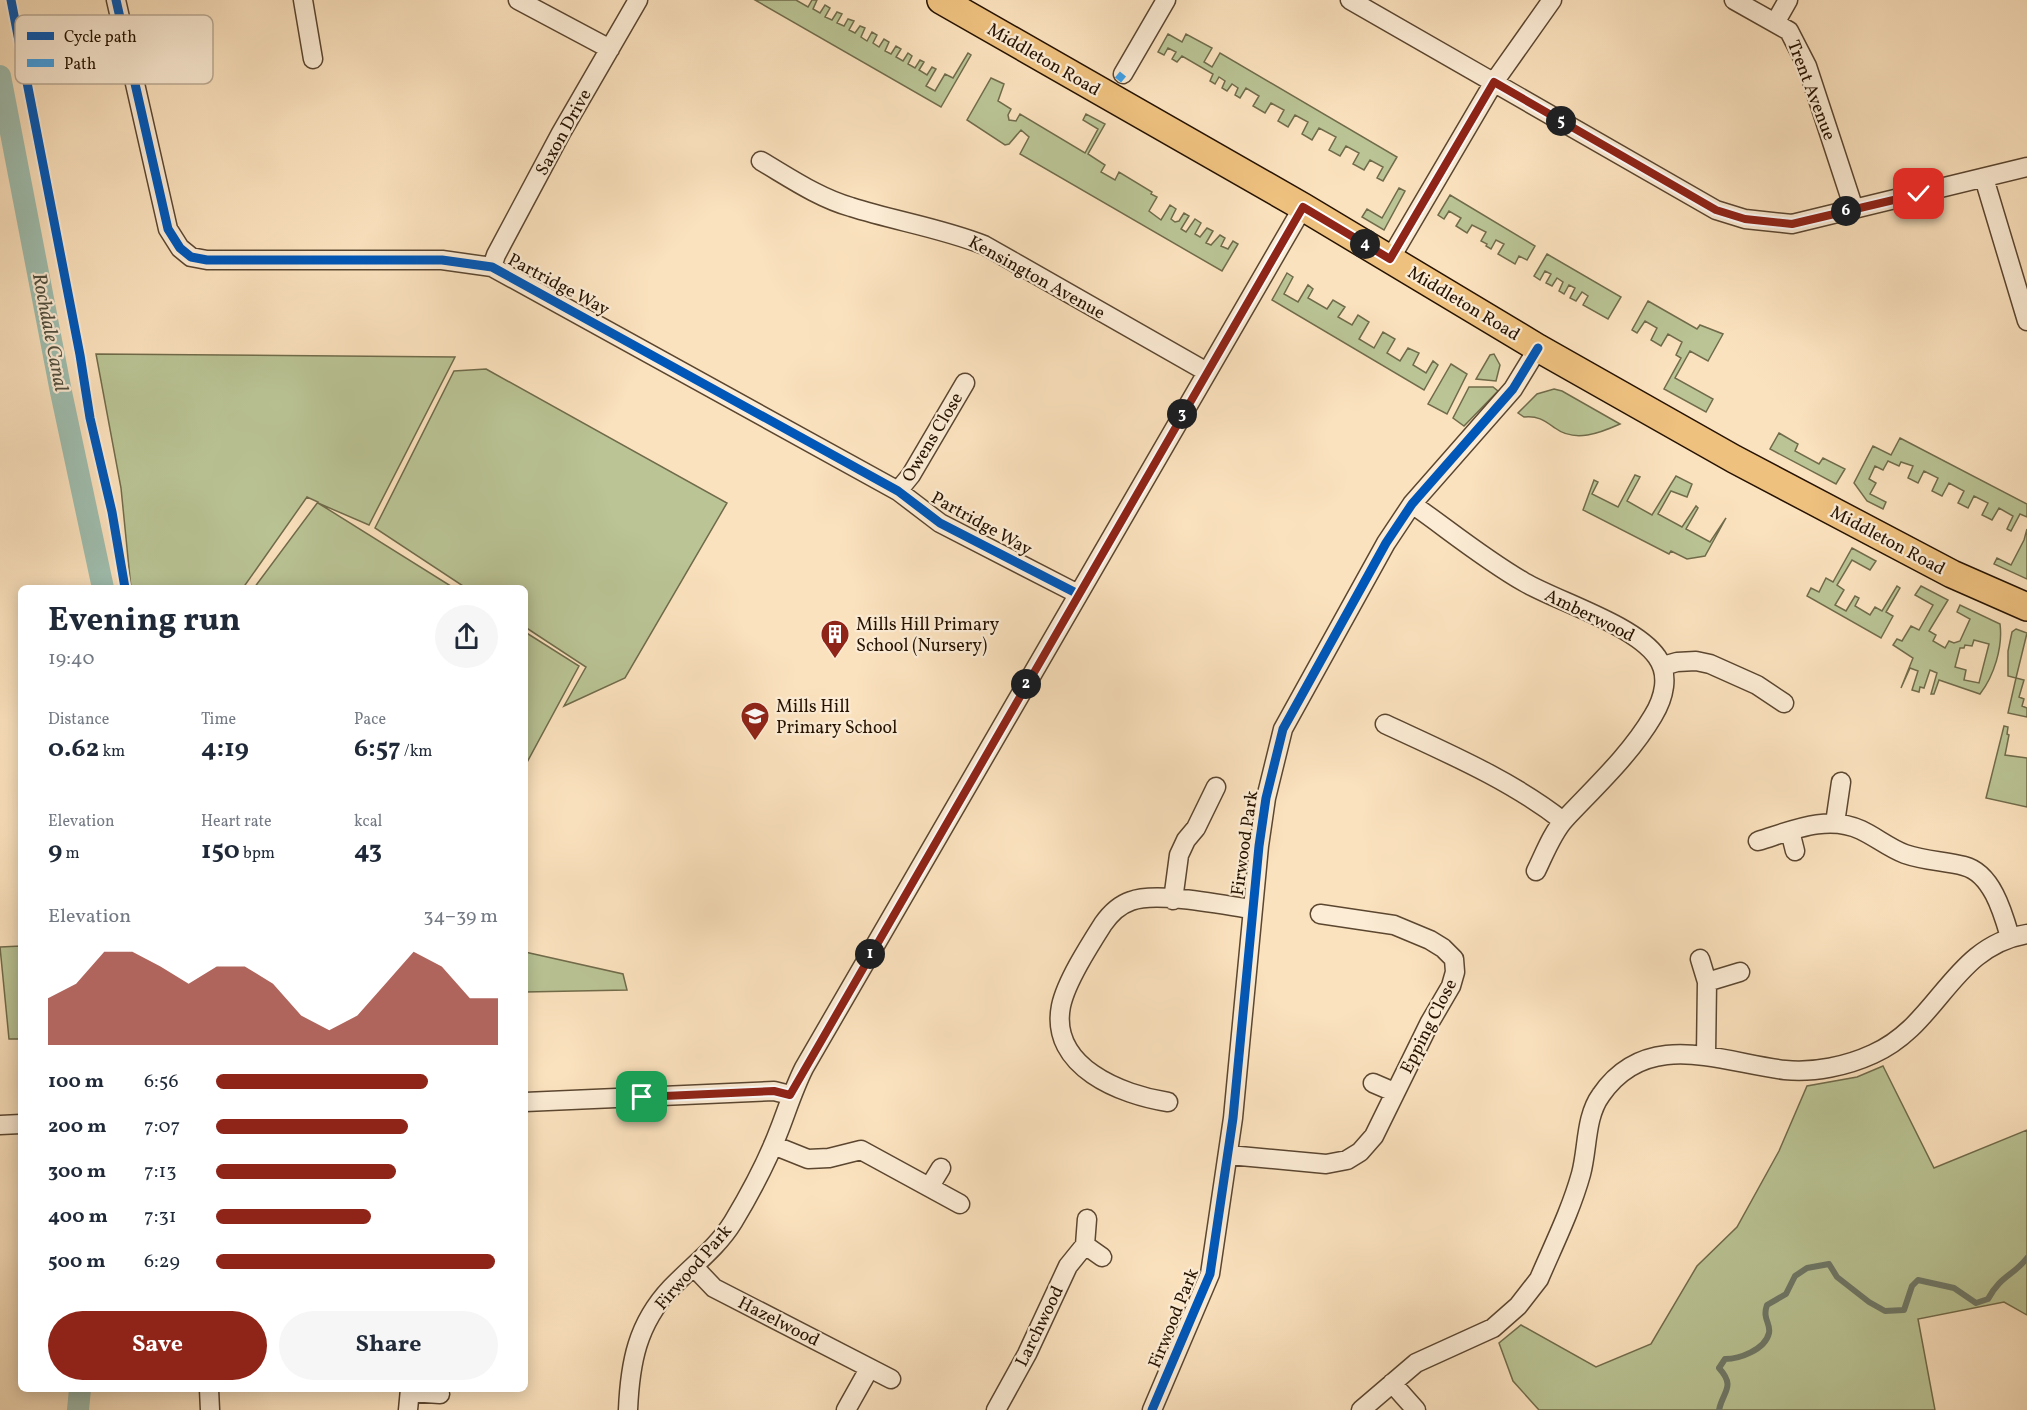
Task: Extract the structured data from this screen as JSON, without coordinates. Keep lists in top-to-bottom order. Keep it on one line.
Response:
{"streets":{"main road":["Middleton Road"],"street":["Trent Avenue","Saxon Drive","Kensington Avenue","Partridge Way","Owens Close","Amberwood","Firwood Park","Epping Close","Hazelwood","Larchwood"]},"crossings":[["Middleton Road","Firwood Park"],["Saxon Drive","Partridge Way"],["Kensington Avenue","Firwood Park"],["Partridge Way","Owens Close"],["Partridge Way","Firwood Park"],["Amberwood","Firwood Park"],["Firwood Park","Epping Close"],["Firwood Park","Hazelwood"]],"water":["Rochdale Canal"],"places":{"building":["Mills Hill Primary School (Nursery)"],"school or university":["Mills Hill Primary School"]},"legend":["Cycle path","Path"],"page":{"pins":["5","6","4","3","2","1"],"heading":["Evening run","19:40"],"stats":[["Distance","0.62 km"],["Time","4:19"],["Pace","6:57 /km"],["Elevation","9 m"],["Heart rate","150 bpm"],["kcal","43"]],"chart":["Elevation","34–39 m"],"list":[{"name":"100 m","note":"6:56"},{"name":"200 m","note":"7:07"},{"name":"300 m","note":"7:13"},{"name":"400 m","note":"7:31"},{"name":"500 m","note":"6:29"}],"buttons":["Save","Share"]}}
